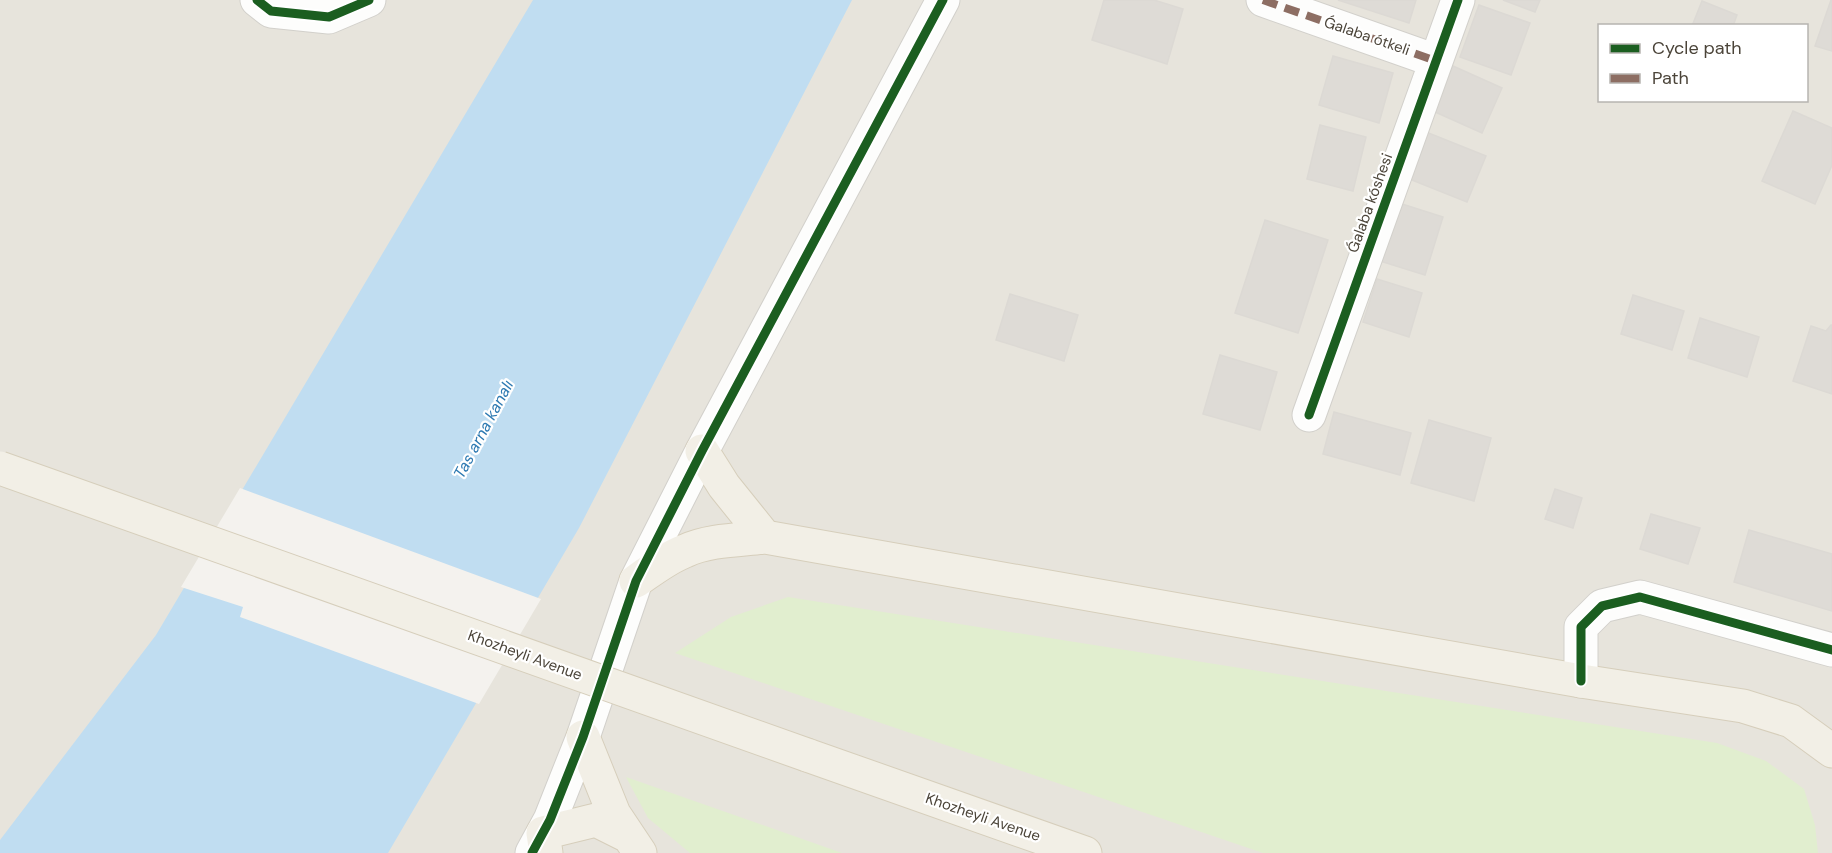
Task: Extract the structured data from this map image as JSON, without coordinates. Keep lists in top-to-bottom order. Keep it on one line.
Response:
{"streets":{"main road":["Khozheyli Avenue"],"street":["Ǵalaba ótkeli","Ǵalaba kóshesi"]},"crossings":[["Ǵalaba ótkeli","Ǵalaba kóshesi"]],"water":["Tas arna kanalı"],"legend":["Cycle path","Path"]}
